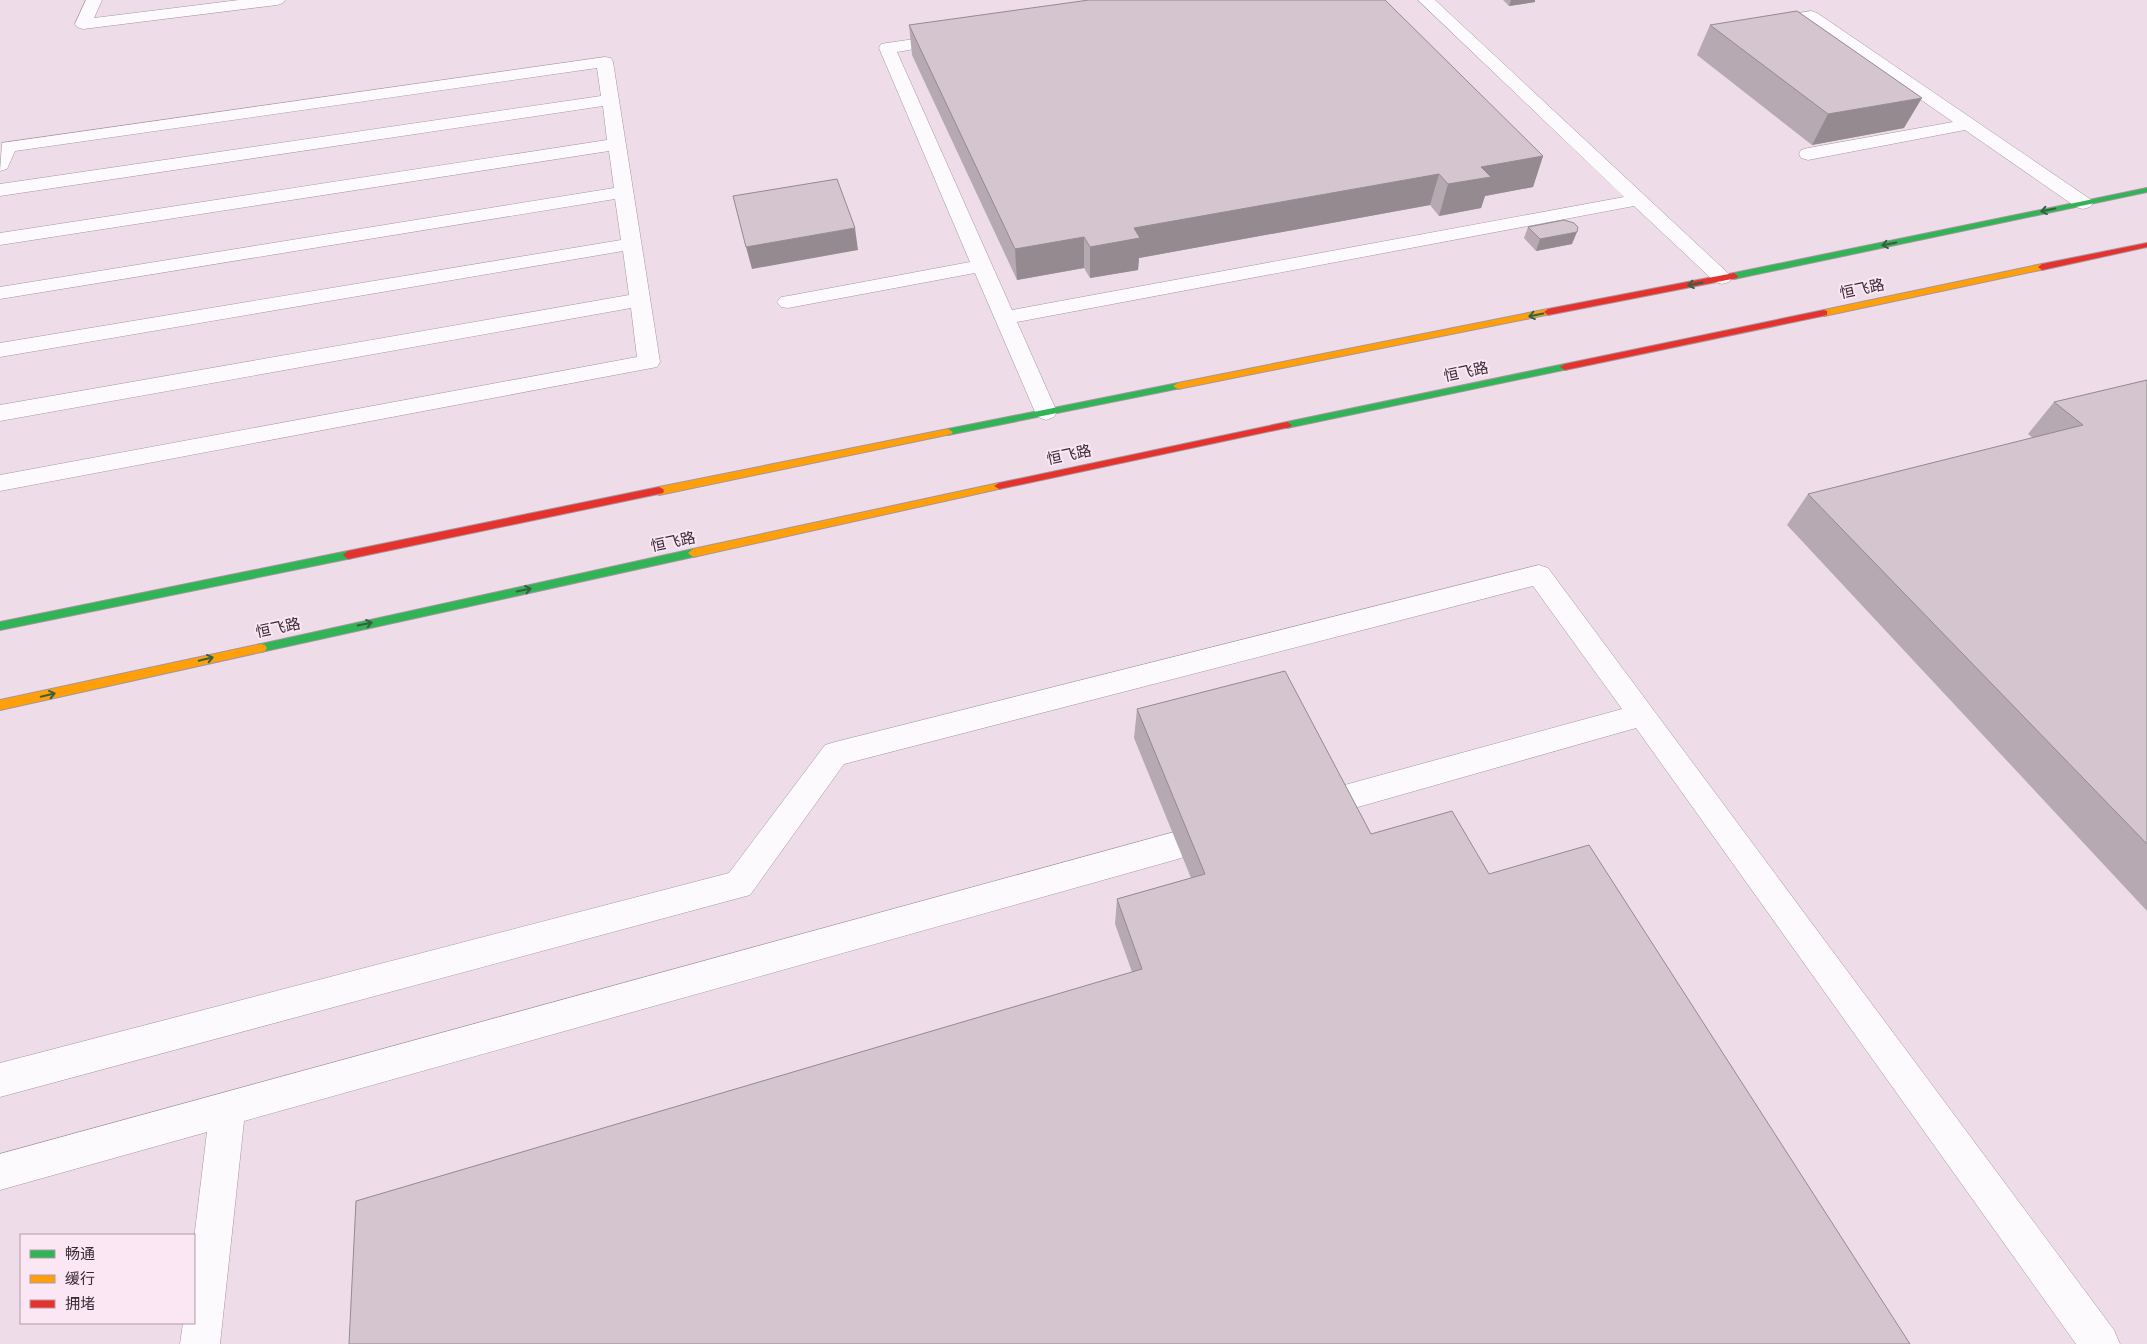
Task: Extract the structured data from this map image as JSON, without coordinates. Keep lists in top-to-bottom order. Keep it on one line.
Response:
{"streets":{"main road":["恒飞路"]},"legend":["畅通","缓行","拥堵"]}
